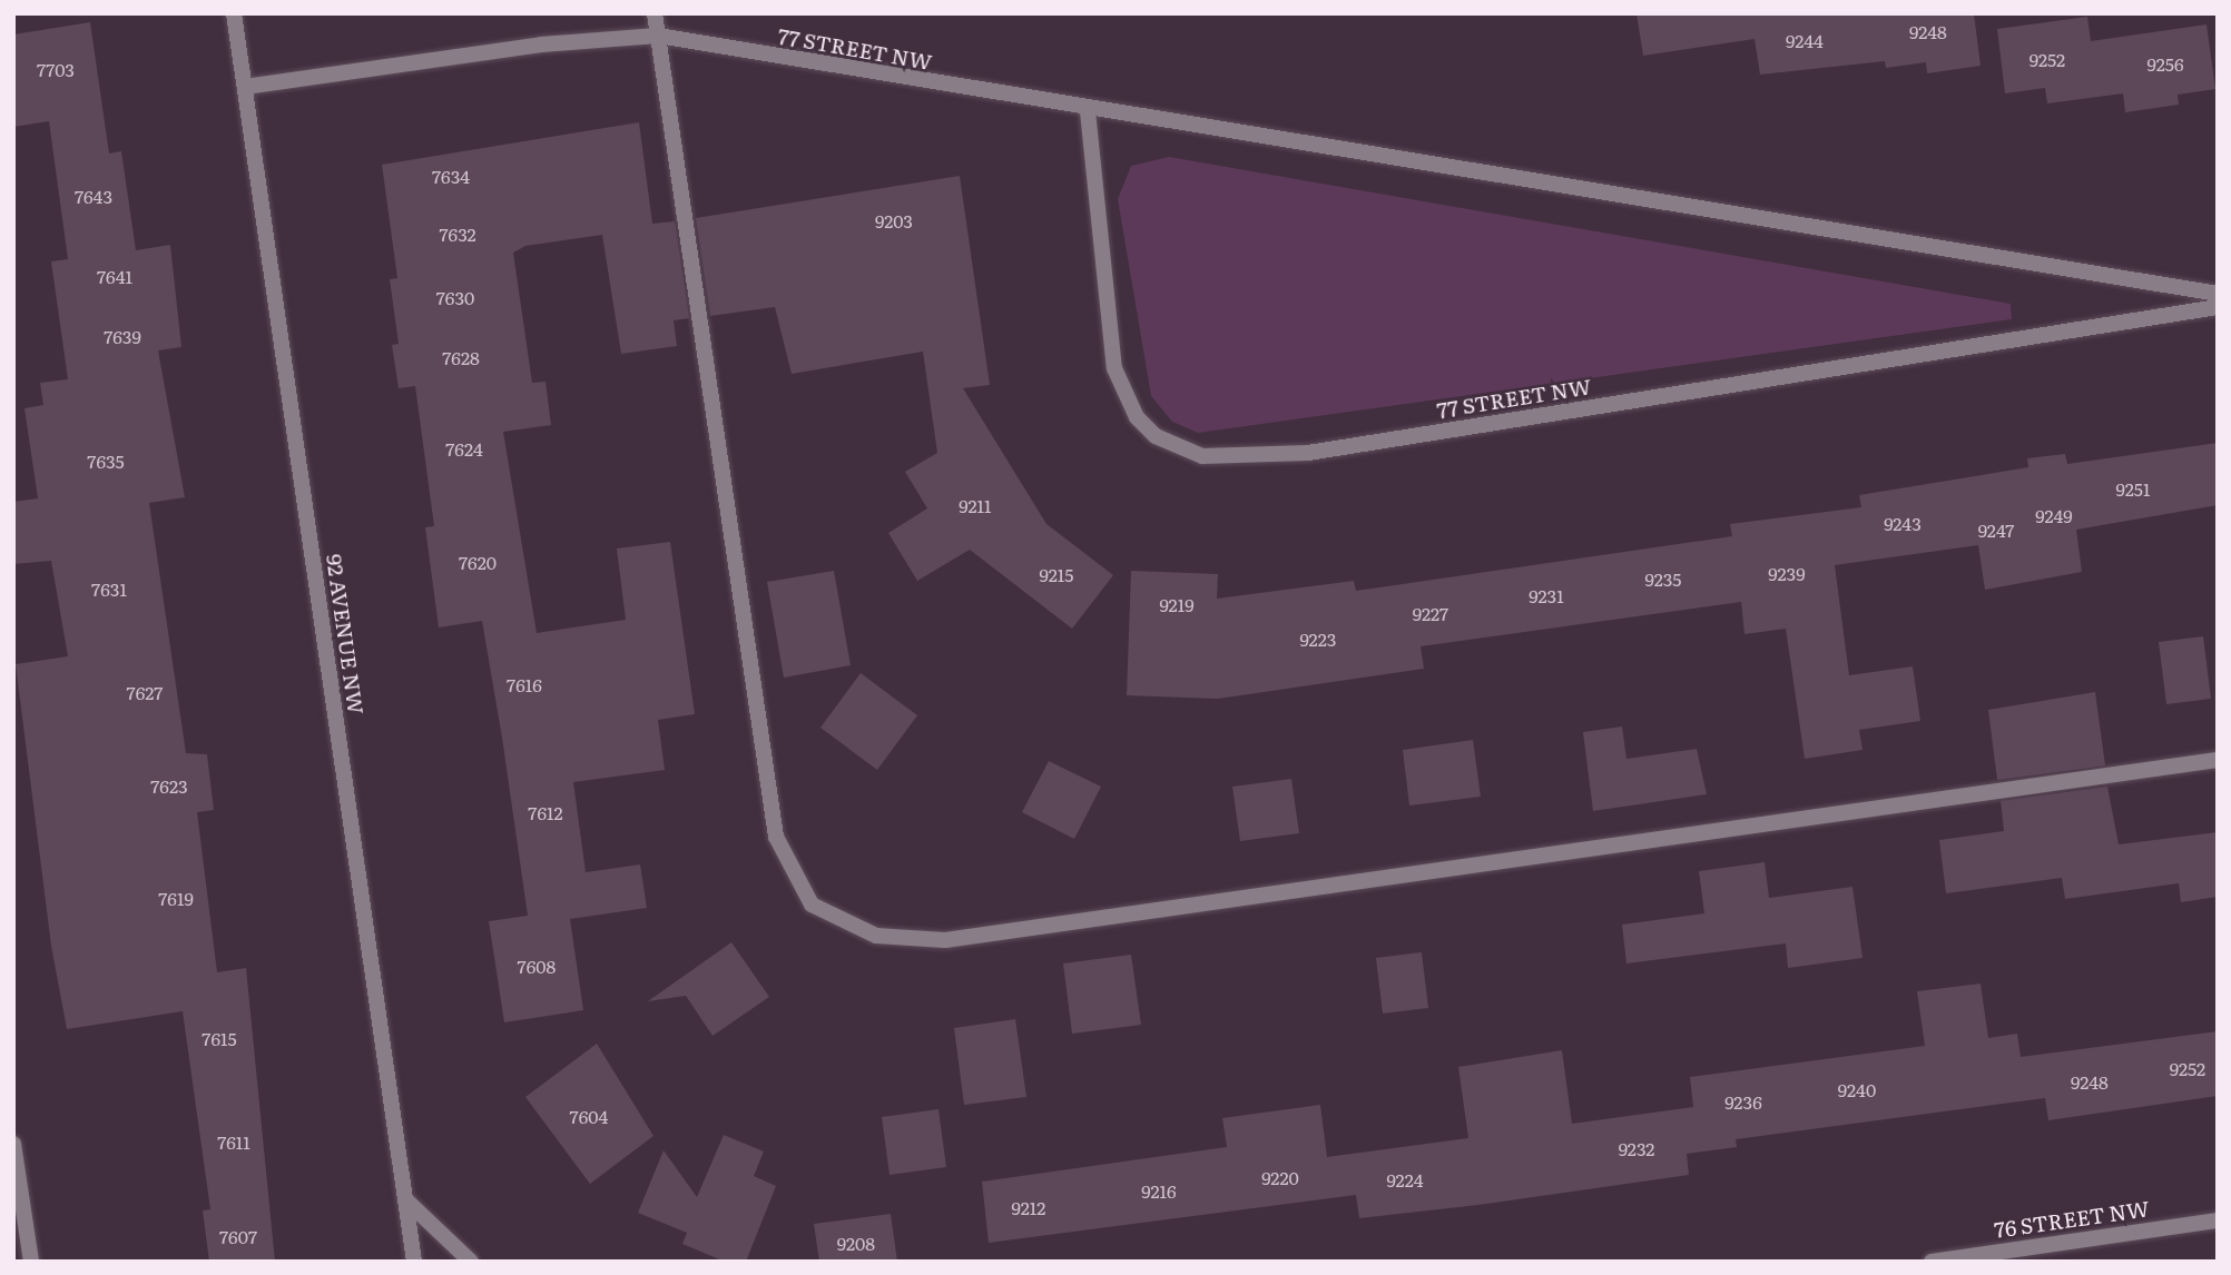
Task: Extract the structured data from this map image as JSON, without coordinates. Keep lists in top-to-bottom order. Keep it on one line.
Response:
{"streets":{"street":["77 STREET NW","92 AVENUE NW","76 STREET NW"]},"crossings":[["77 STREET NW","92 AVENUE NW"]],"house_numbers":["9248","9244","9252","9256","7703","7634","7643","9203","7632","7641","7630","7639","7628","7624","7635","9251","9211","9249","9243","9247","7620","9239","9215","9235","7631","9231","9219","9227","9223","7616","7627","7623","7612","7619","7608","7615","9252","9248","9240","9236","7604","7611","9232","9220","9224","9216","9212","7607","9208"]}
